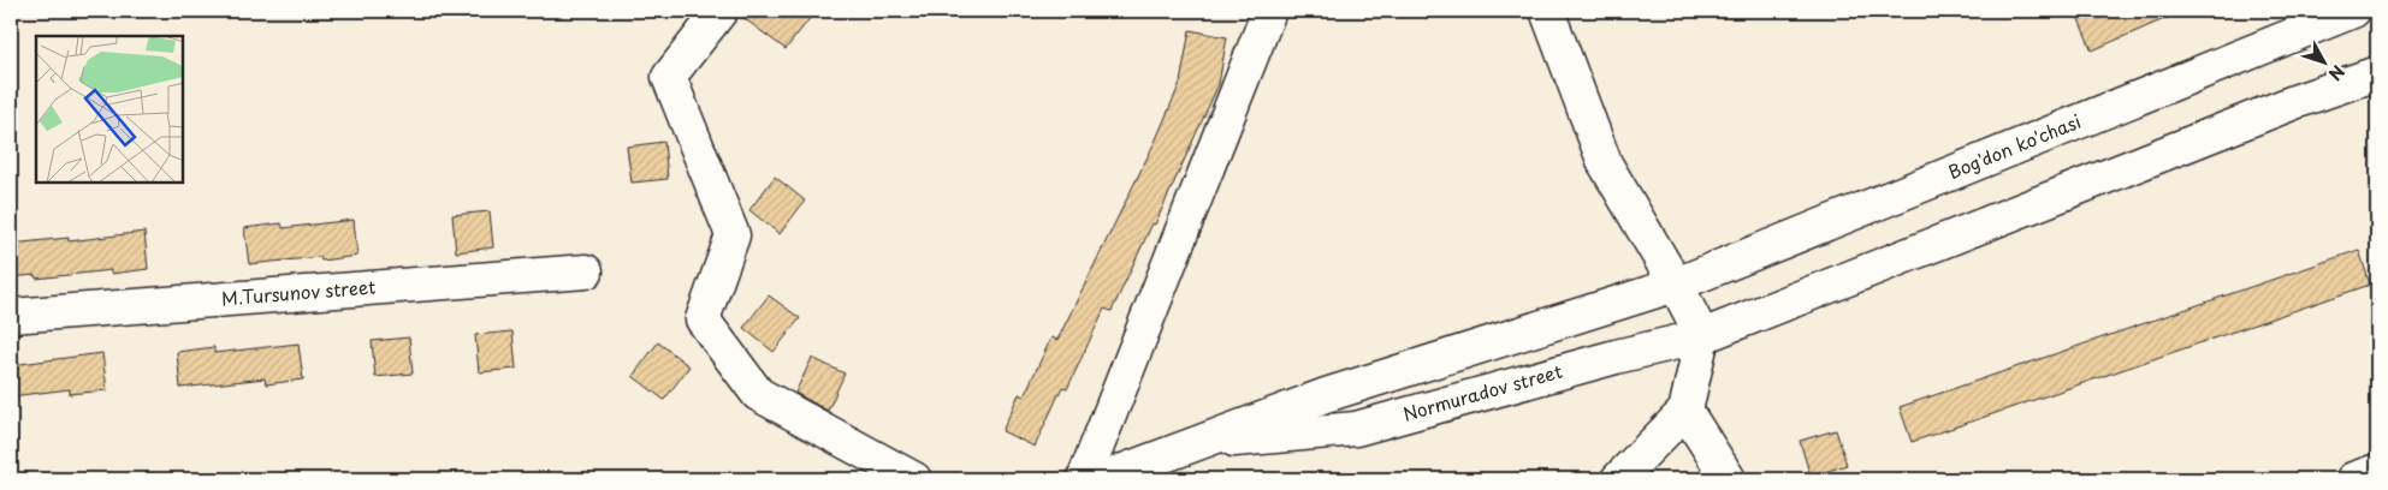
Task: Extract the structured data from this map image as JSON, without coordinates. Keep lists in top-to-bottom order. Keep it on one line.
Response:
{"streets":{"main road":["Bog'don ko'chasi","M.Tursunov street","Normuradov street"]},"crossings":[["Bog'don ko'chasi","Normuradov street"]],"north":"bottom right"}
